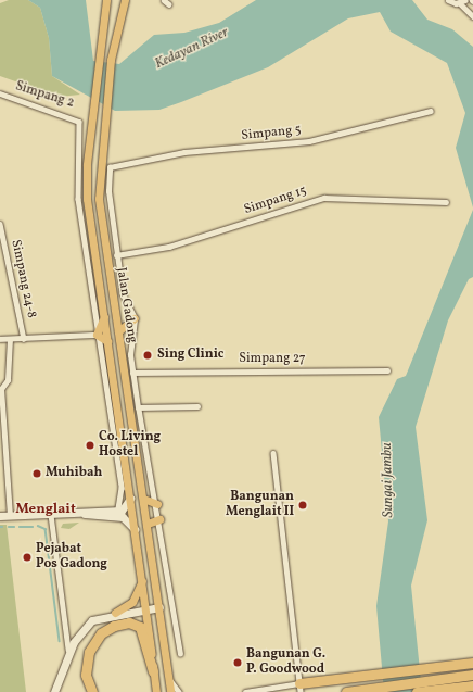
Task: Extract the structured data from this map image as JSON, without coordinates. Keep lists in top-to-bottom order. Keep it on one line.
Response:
{"streets":{"main road":["Jalan Gadong"],"street":["Simpang 2","Simpang 5","Simpang 15","Simpang 24-8","Simpang 27"]},"crossings":[["Simpang 5","Simpang 15"]],"districts":["Menglait"],"water":["Kedayan River","Sungai Jambu"],"places":["Sing Clinic","Co. Living Hostel","Muhibah","Bangunan Menglait II","Pejabat Pos Gadong","Bangunan G. P. Goodwood"]}
